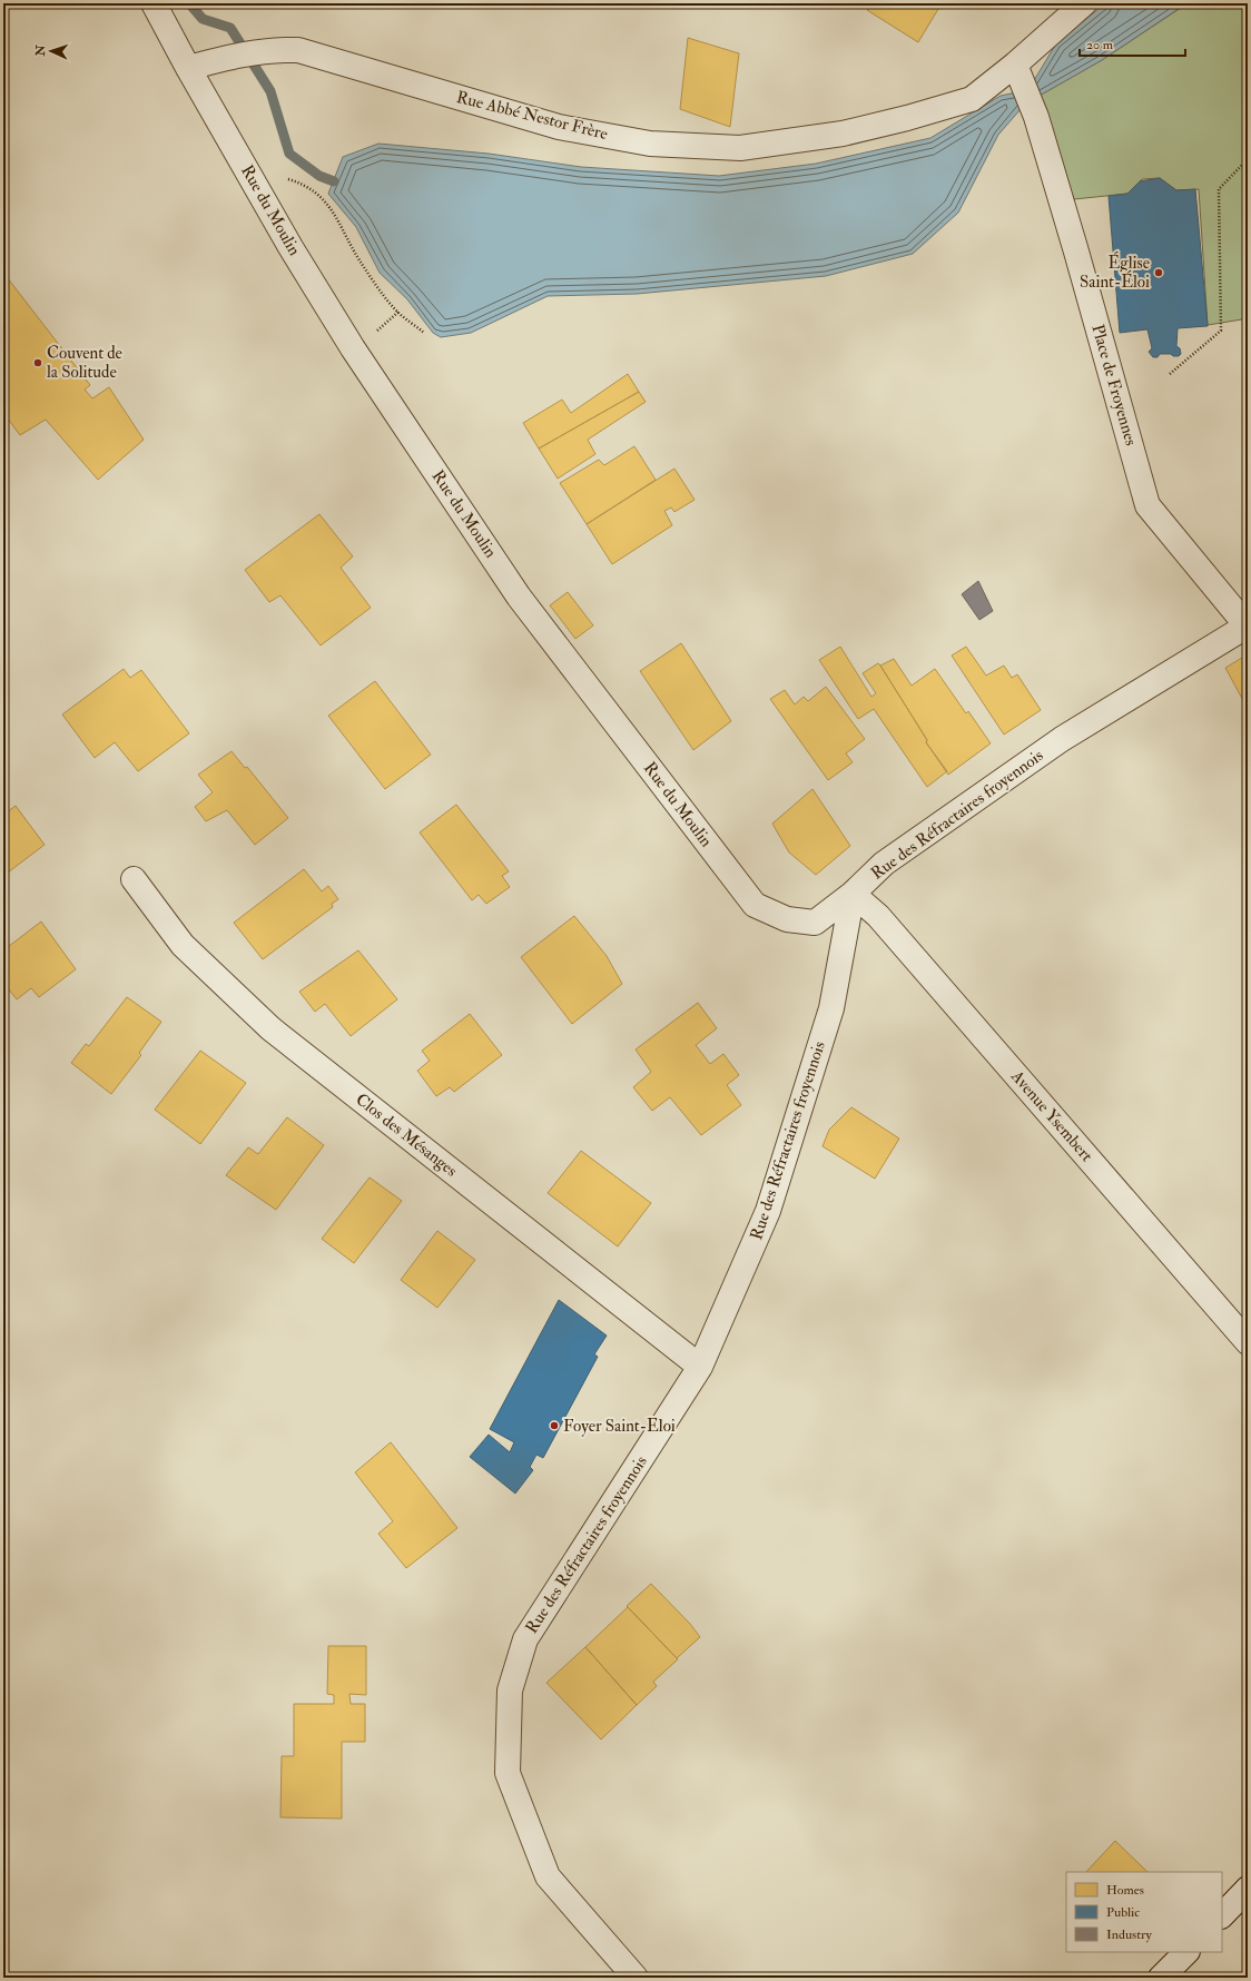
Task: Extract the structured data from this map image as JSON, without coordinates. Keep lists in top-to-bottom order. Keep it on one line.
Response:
{"streets":{"street":["Rue Abbé Nestor Frère","Rue du Moulin","Place de Froyennes","Rue des Réfractaires froyennois","Avenue Ysembert","Clos des Mésanges"]},"crossings":[["Rue Abbé Nestor Frère","Rue du Moulin"],["Rue Abbé Nestor Frère","Place de Froyennes"],["Rue du Moulin","Rue des Réfractaires froyennois"],["Rue du Moulin","Avenue Ysembert"],["Place de Froyennes","Rue des Réfractaires froyennois"],["Rue des Réfractaires froyennois","Avenue Ysembert"],["Rue des Réfractaires froyennois","Clos des Mésanges"]],"places":["Église Saint-Éloi","Couvent de la Solitude","Foyer Saint-Eloi"],"legend":["Homes","Public","Industry"],"scale_bar":"20 m","north":"left"}
